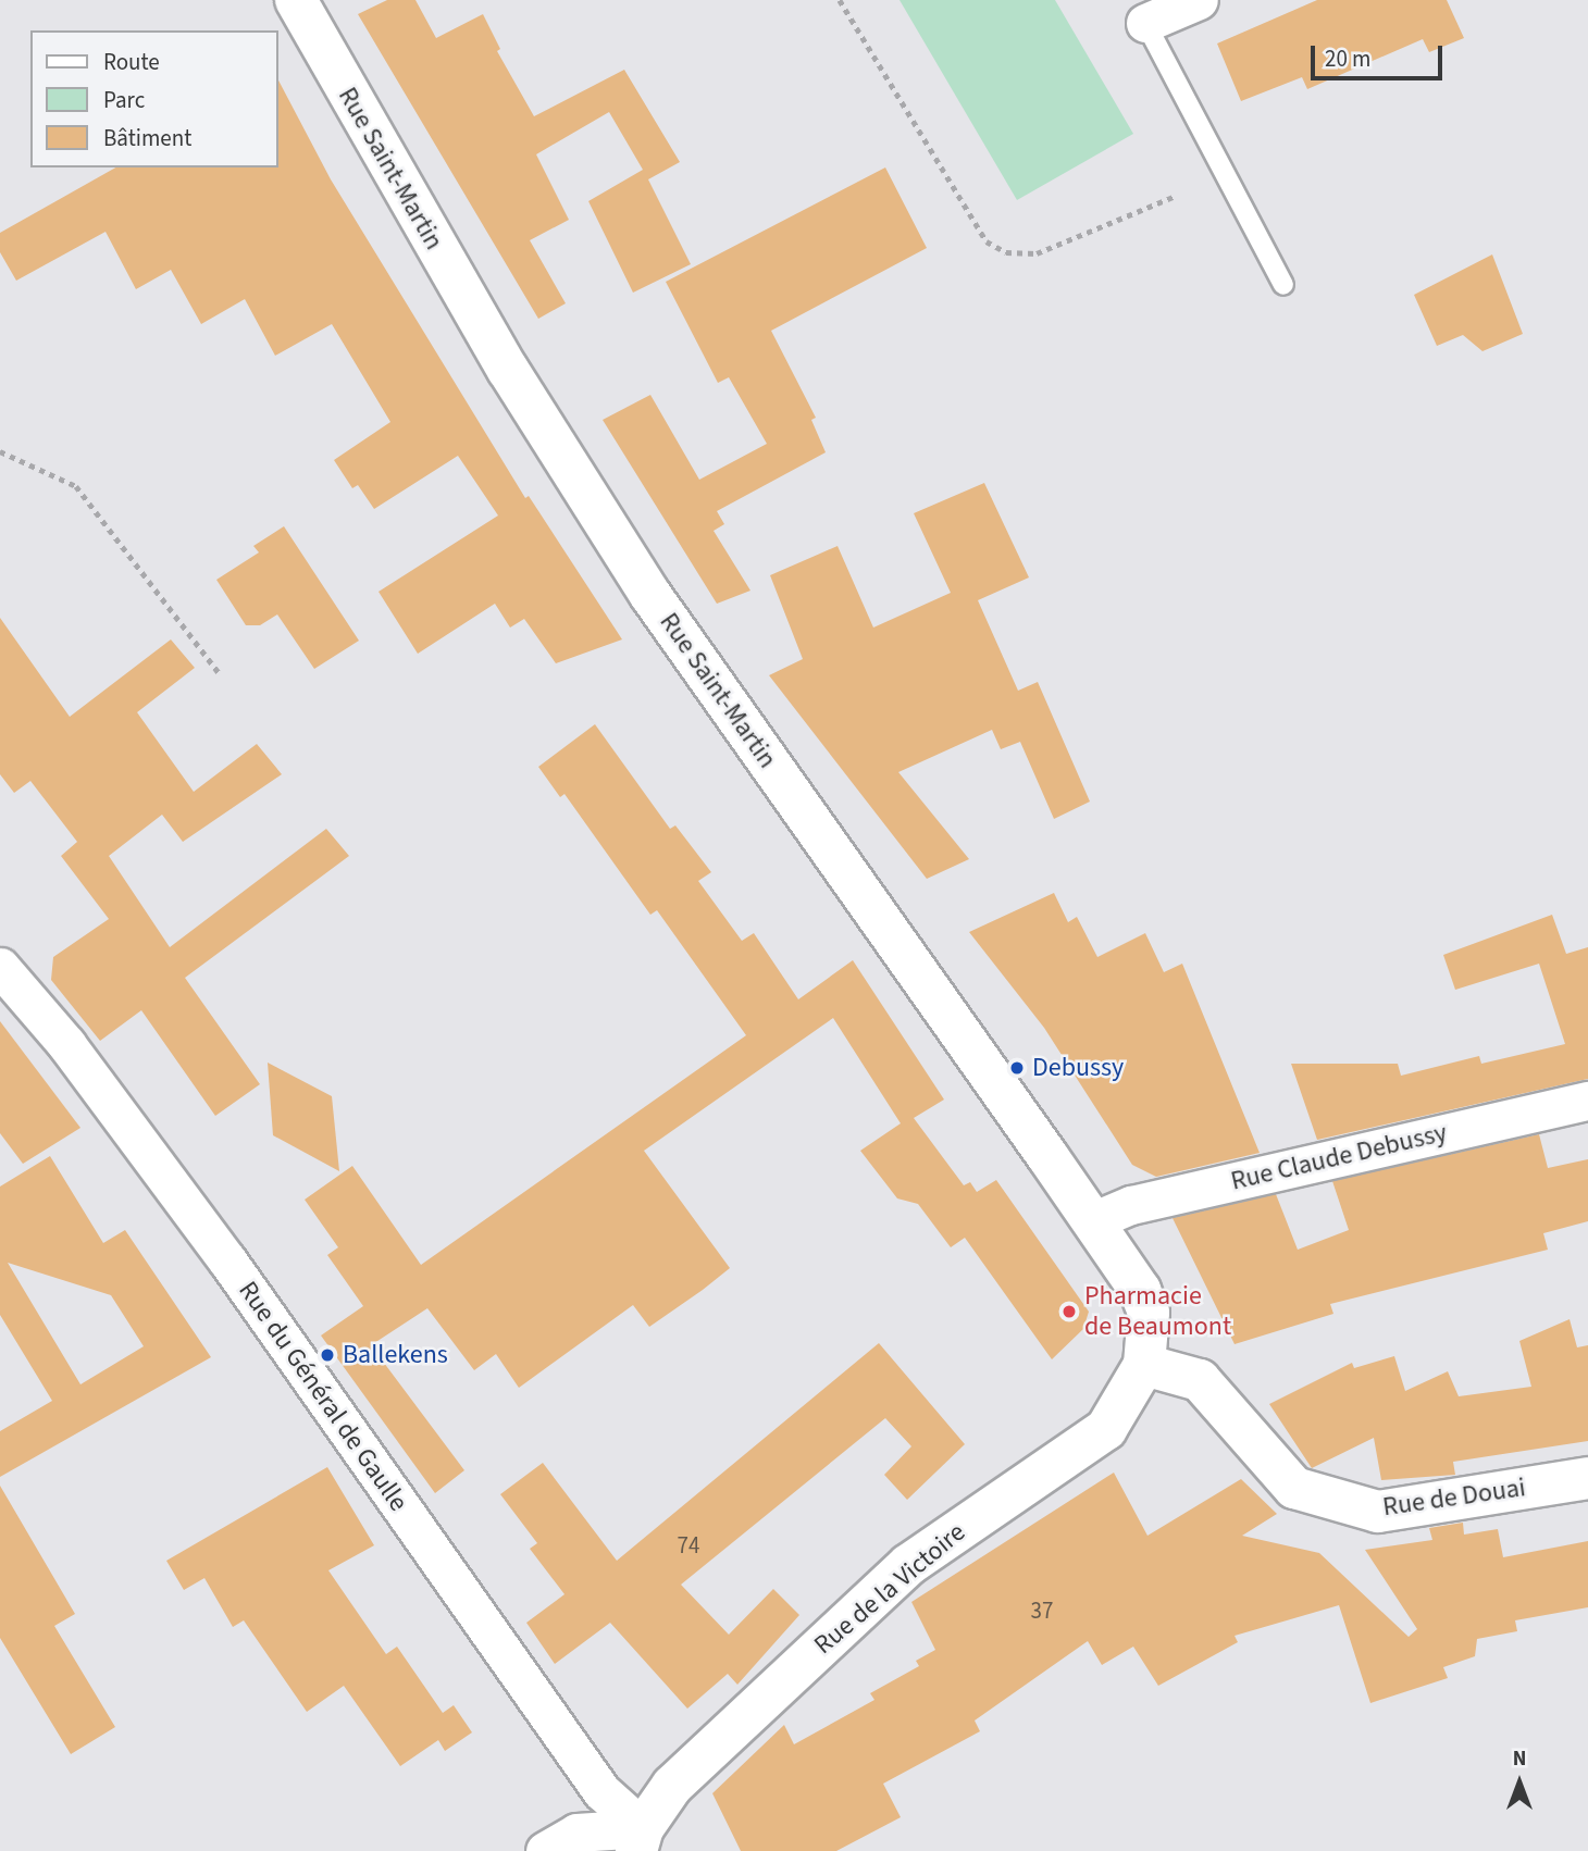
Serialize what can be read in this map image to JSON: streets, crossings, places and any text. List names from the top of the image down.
{
  "streets": {
    "main road": ["Rue Saint-Martin", "Rue de Douai", "Rue de la Victoire"],
    "street": ["Rue Claude Debussy", "Rue du Général de Gaulle"]
  },
  "crossings": [
    ["Rue Saint-Martin", "Rue Claude Debussy"],
    ["Rue Saint-Martin", "Rue de Douai"],
    ["Rue Saint-Martin", "Rue de la Victoire"],
    ["Rue du Général de Gaulle", "Rue de la Victoire"],
    ["Rue de Douai", "Rue de la Victoire"]
  ],
  "places": ["Debussy", "Pharmacie de Beaumont", "Ballekens"],
  "house_numbers": ["74", "37"],
  "legend": ["Route", "Parc", "Bâtiment"],
  "scale_bar": "20 m",
  "north": "top"
}
